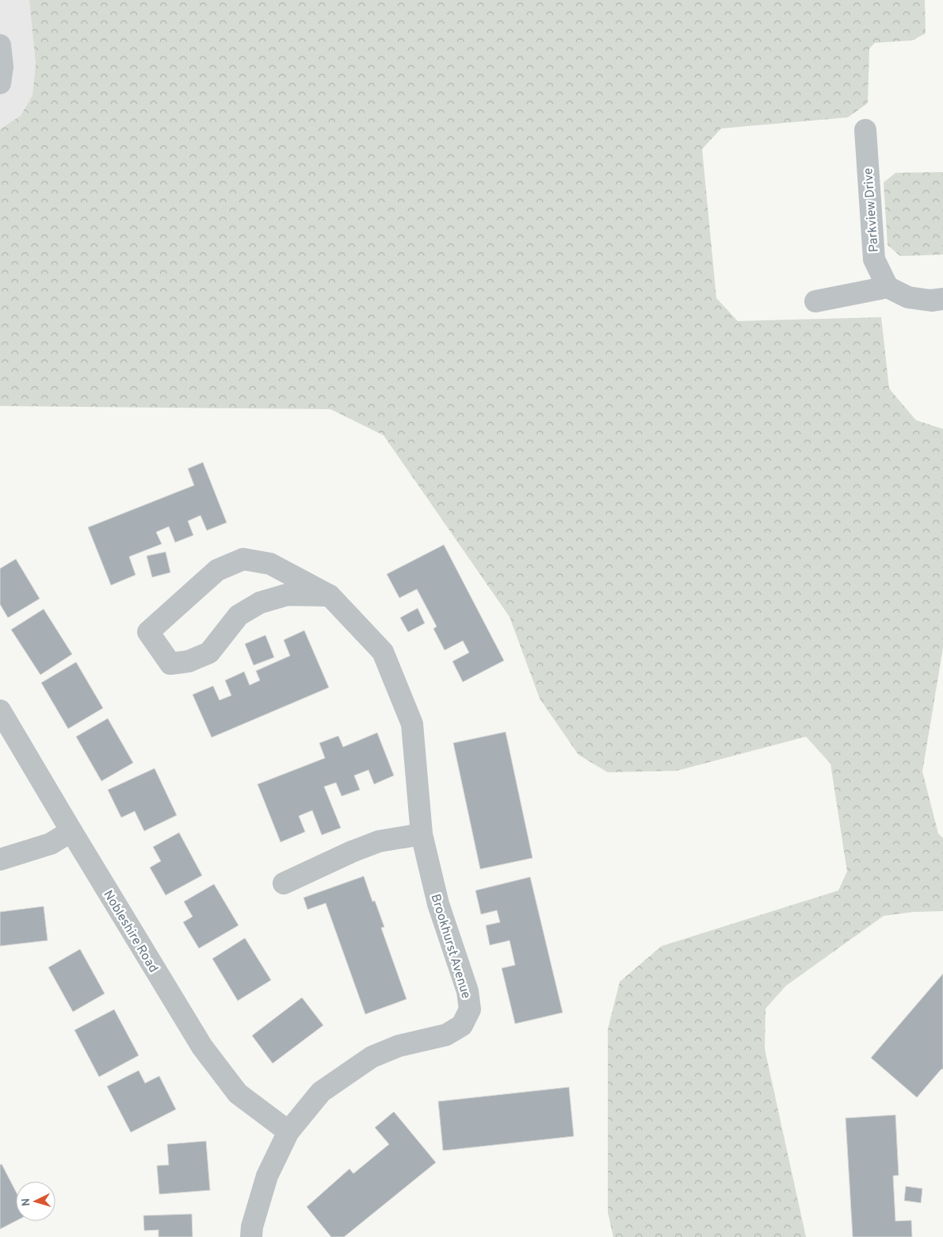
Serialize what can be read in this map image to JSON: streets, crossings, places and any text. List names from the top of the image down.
{
  "streets": {
    "street": ["Parkview Drive", "Nobleshire Road", "Brookhurst Avenue"]
  },
  "crossings": [
    ["Nobleshire Road", "Brookhurst Avenue"]
  ],
  "north": "left"
}
